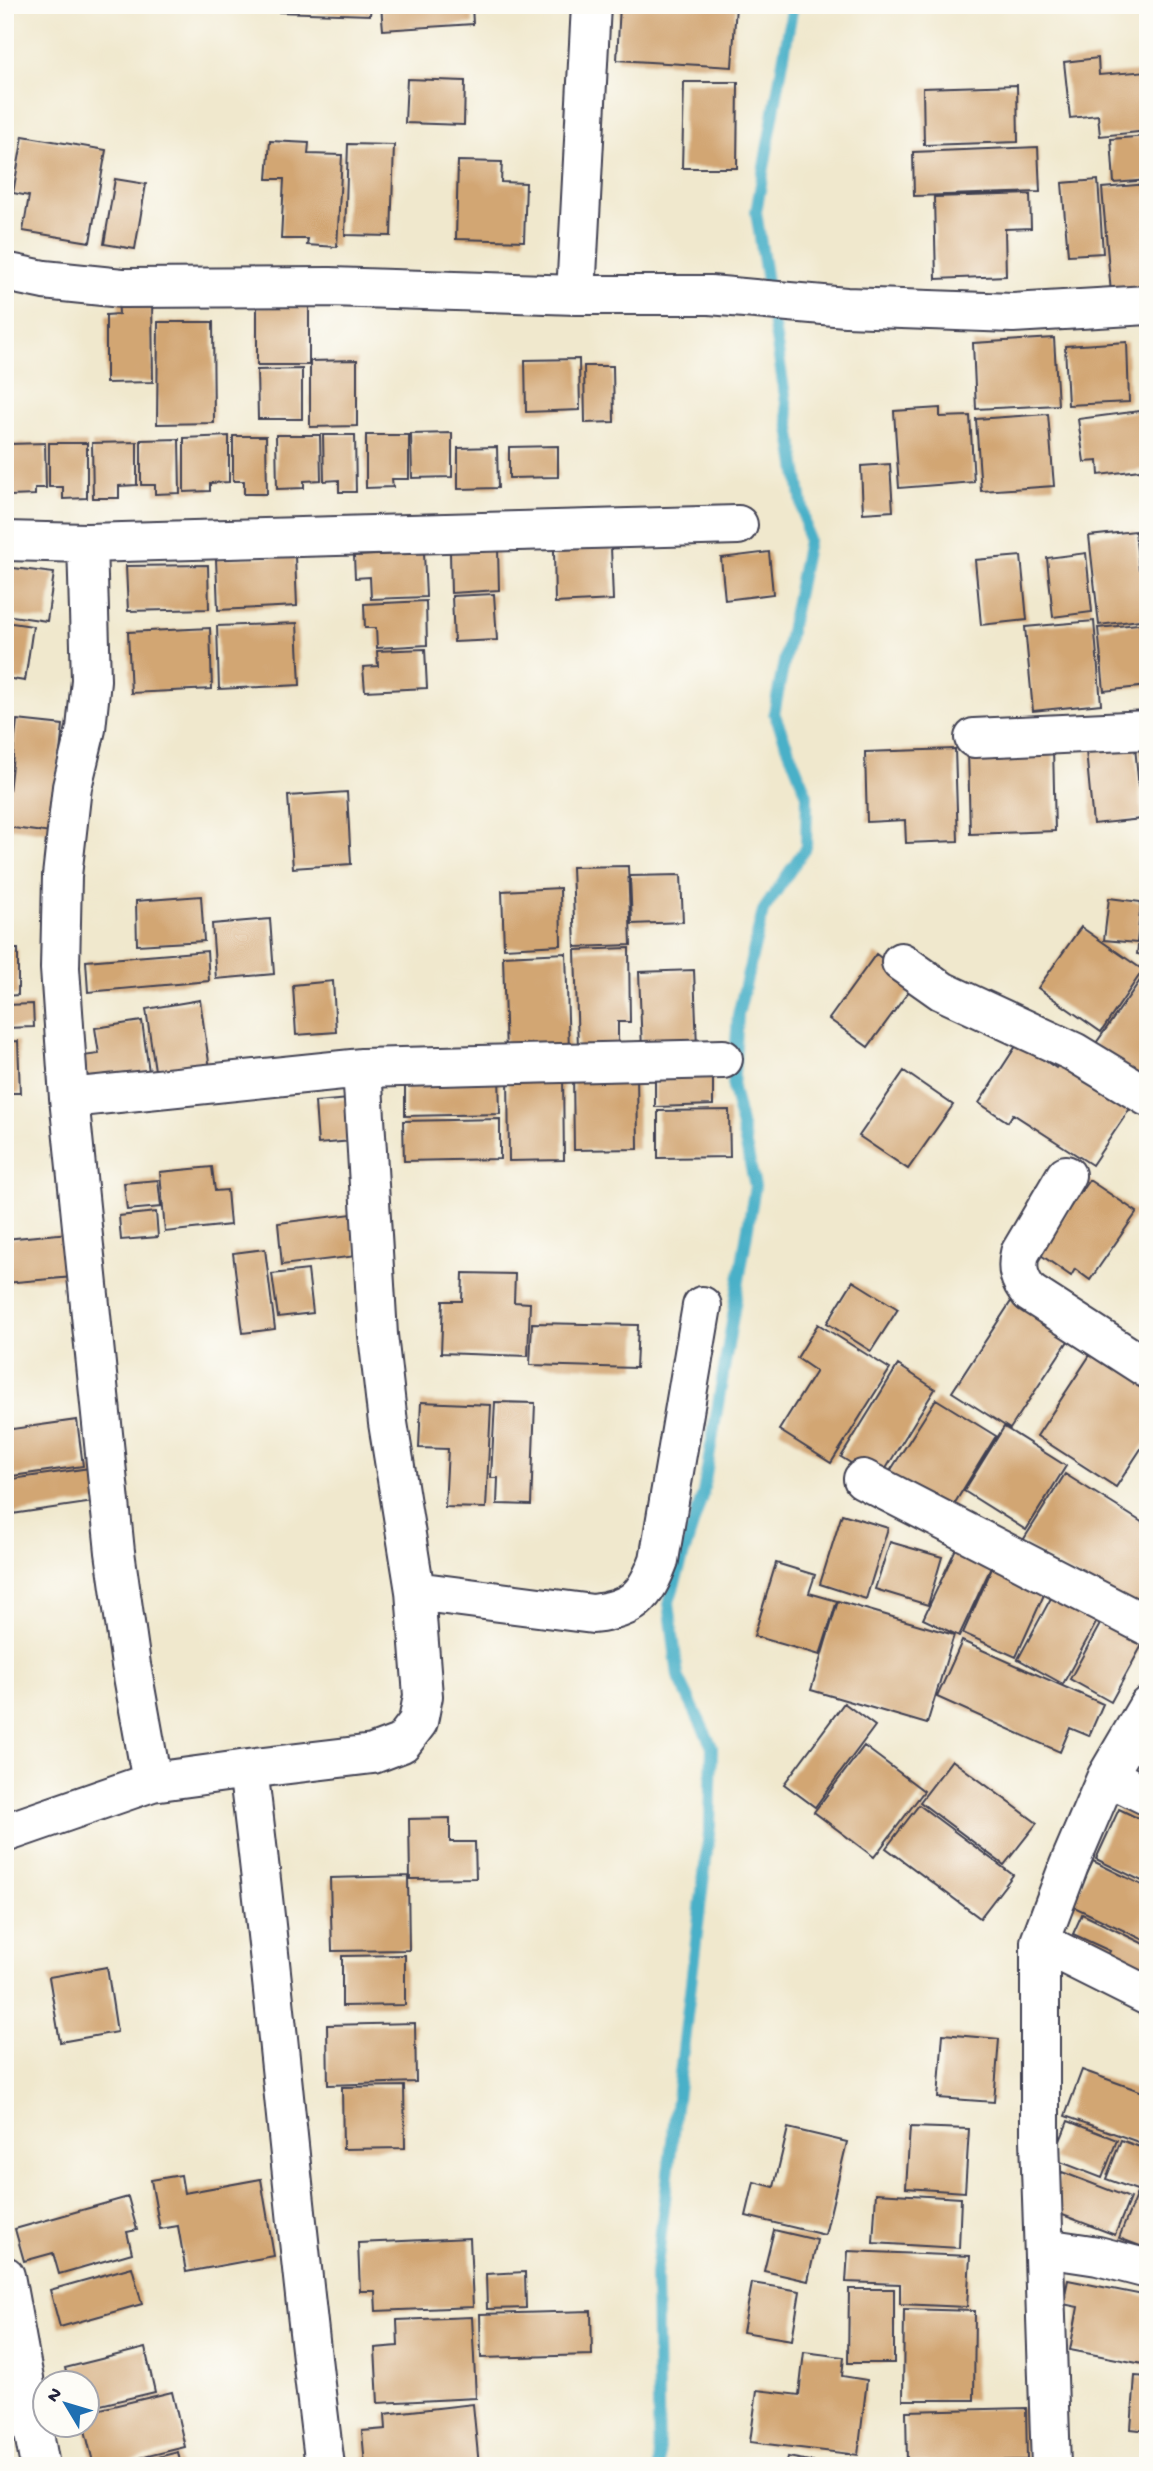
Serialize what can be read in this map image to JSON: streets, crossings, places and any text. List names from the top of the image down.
{
  "north": "top left"
}
